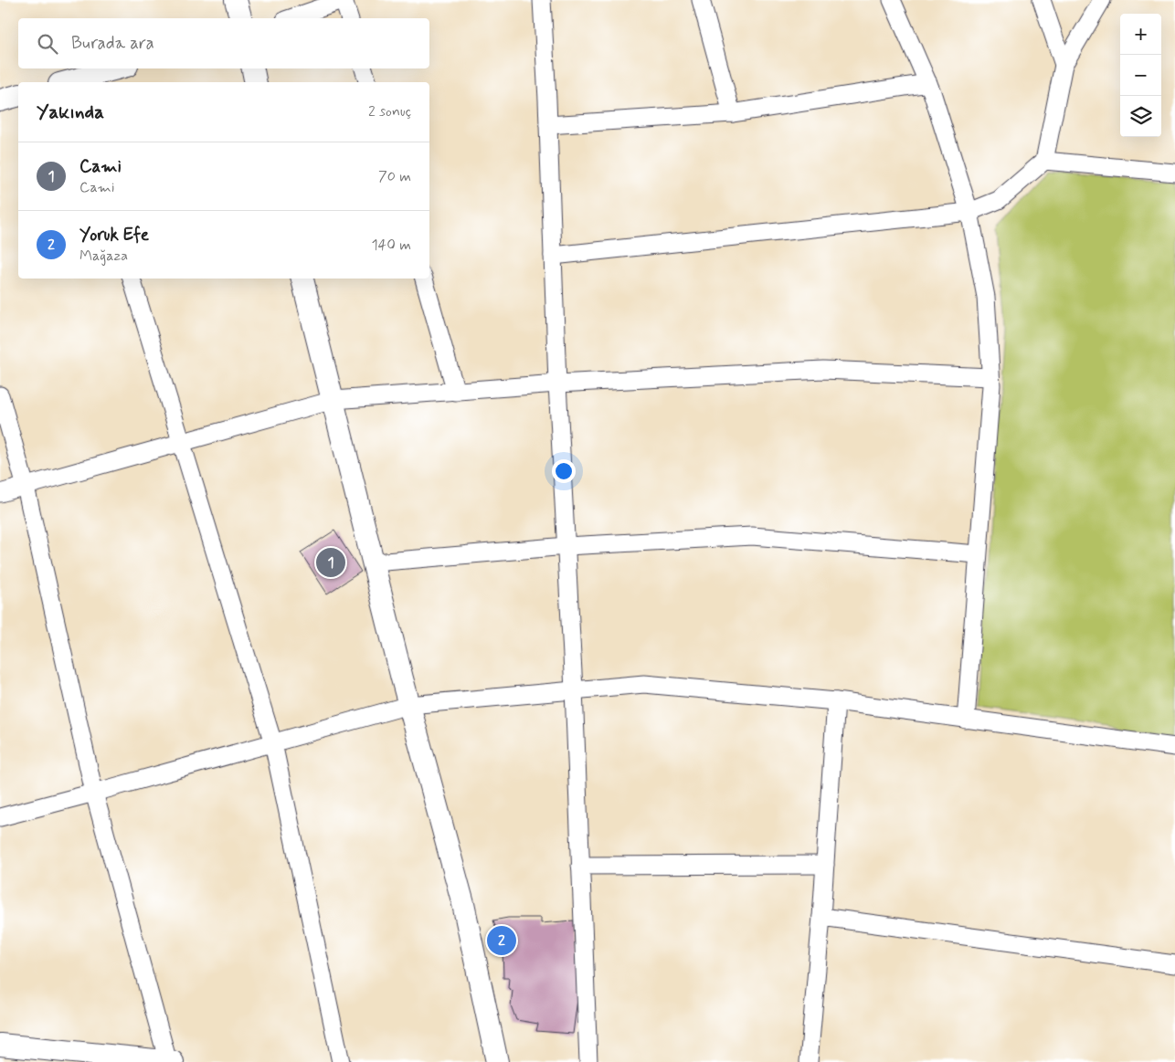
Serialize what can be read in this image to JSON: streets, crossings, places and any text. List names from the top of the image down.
{
  "page": {
    "map_buttons": ["+", "−"],
    "search": "Burada ara",
    "heading": ["Yakında", "2 sonuç"],
    "list": [
      {
        "mark": "1",
        "name": "Cami",
        "note": "Cami",
        "value": "70 m"
      },
      {
        "mark": "2",
        "name": "Yoruk Efe",
        "note": "Mağaza",
        "value": "140 m"
      }
    ],
    "pins": ["1", "2"]
  }
}
